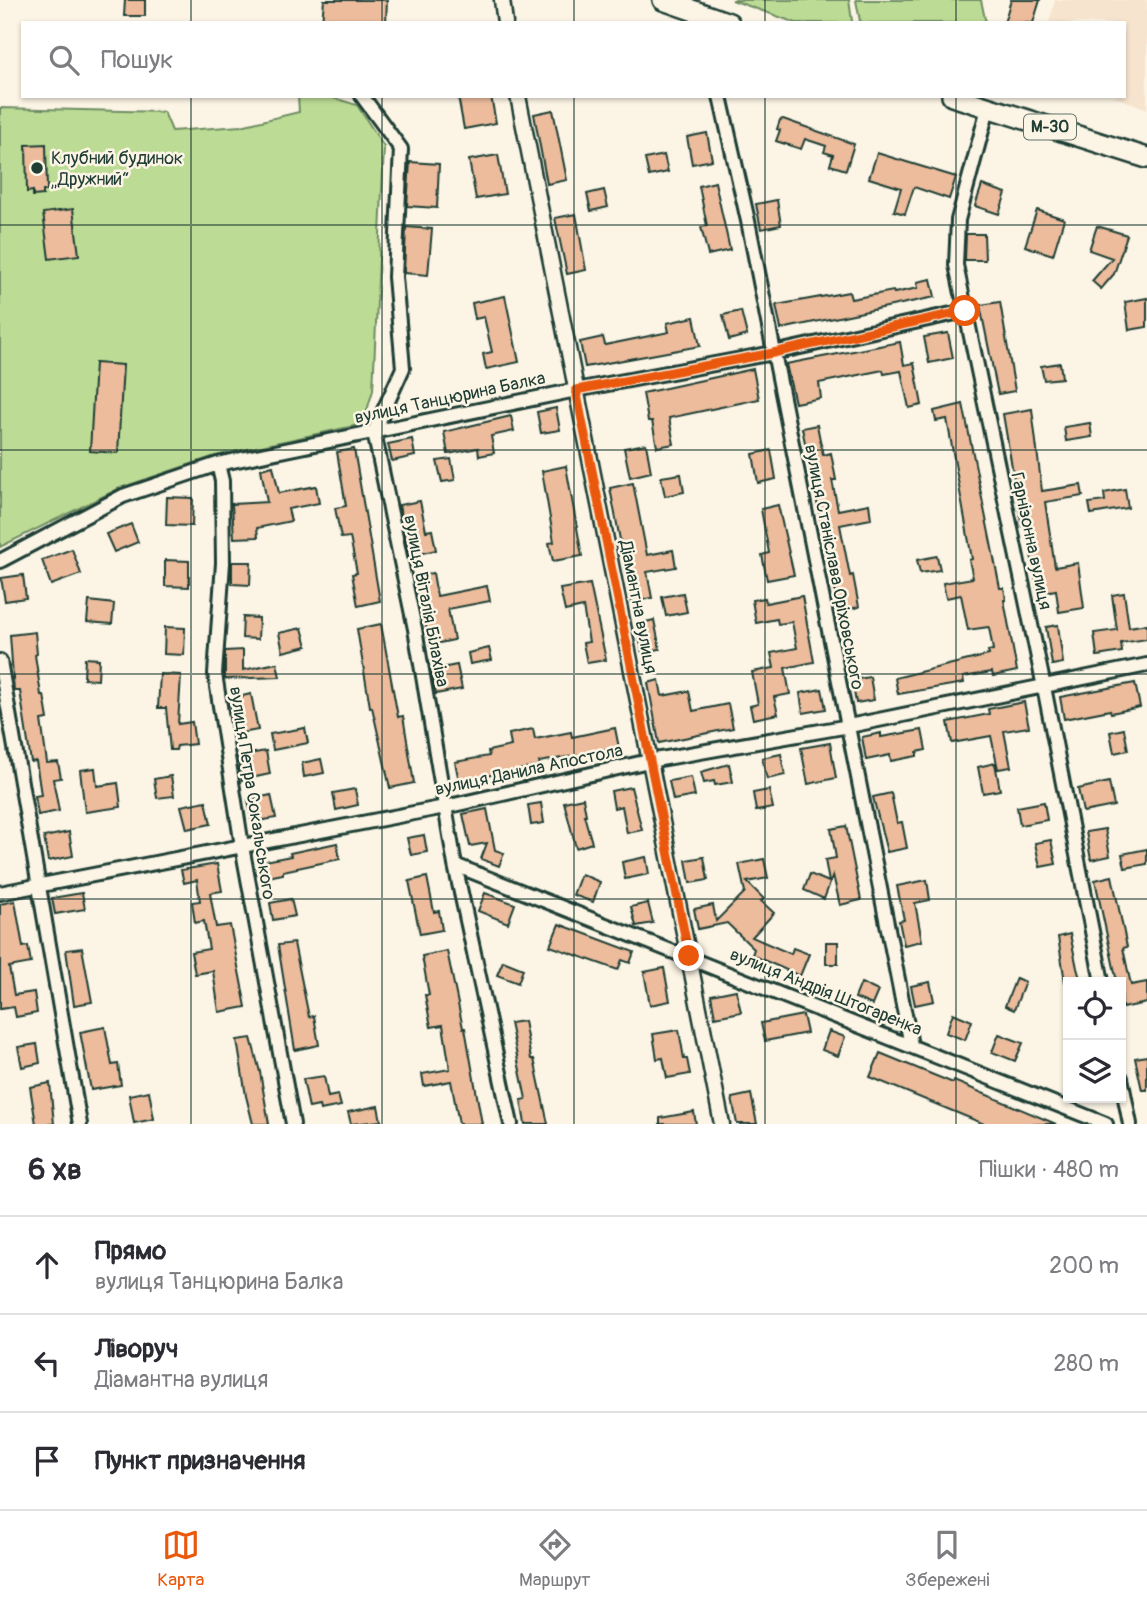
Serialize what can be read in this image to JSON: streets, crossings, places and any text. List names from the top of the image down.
{
  "streets": {
    "highway": ["М-30"],
    "street": [
      "вулиця Танцюрина Балка",
      "Гарнізонна вулиця",
      "вулиця Станіслава Оріховського",
      "вулиця Віталія Білахіва",
      "Діамантна вулиця",
      "вулиця Данила Апостола",
      "вулиця Петра Сокальського",
      "вулиця Андрія Штогаренка"
    ]
  },
  "crossings": [
    ["М-30", "Гарнізонна вулиця"],
    ["вулиця Танцюрина Балка", "Гарнізонна вулиця"],
    ["вулиця Танцюрина Балка", "вулиця Станіслава Оріховського"],
    ["вулиця Танцюрина Балка", "вулиця Віталія Білахіва"],
    ["вулиця Танцюрина Балка", "Діамантна вулиця"],
    ["вулиця Танцюрина Балка", "вулиця Петра Сокальського"],
    ["Гарнізонна вулиця", "вулиця Данила Апостола"],
    ["вулиця Станіслава Оріховського", "вулиця Данила Апостола"],
    ["вулиця Станіслава Оріховського", "вулиця Андрія Штогаренка"],
    ["вулиця Віталія Білахіва", "вулиця Данила Апостола"],
    ["вулиця Віталія Білахіва", "вулиця Андрія Штогаренка"],
    ["Діамантна вулиця", "вулиця Данила Апостола"],
    ["Діамантна вулиця", "вулиця Андрія Штогаренка"],
    ["вулиця Данила Апостола", "вулиця Петра Сокальського"]
  ],
  "places": ["Клубний будинок „Дружний“"],
  "page": {
    "search": "Пошук",
    "heading": ["6 хв", "Пішки · 480 m"],
    "list": [
      ["Прямо", "вулиця Танцюрина Балка", "200 m"],
      ["Ліворуч", "Діамантна вулиця", "280 m"],
      "Пункт призначення"
    ],
    "nav": ["Карта", "Маршрут", "Збережені"]
  }
}
